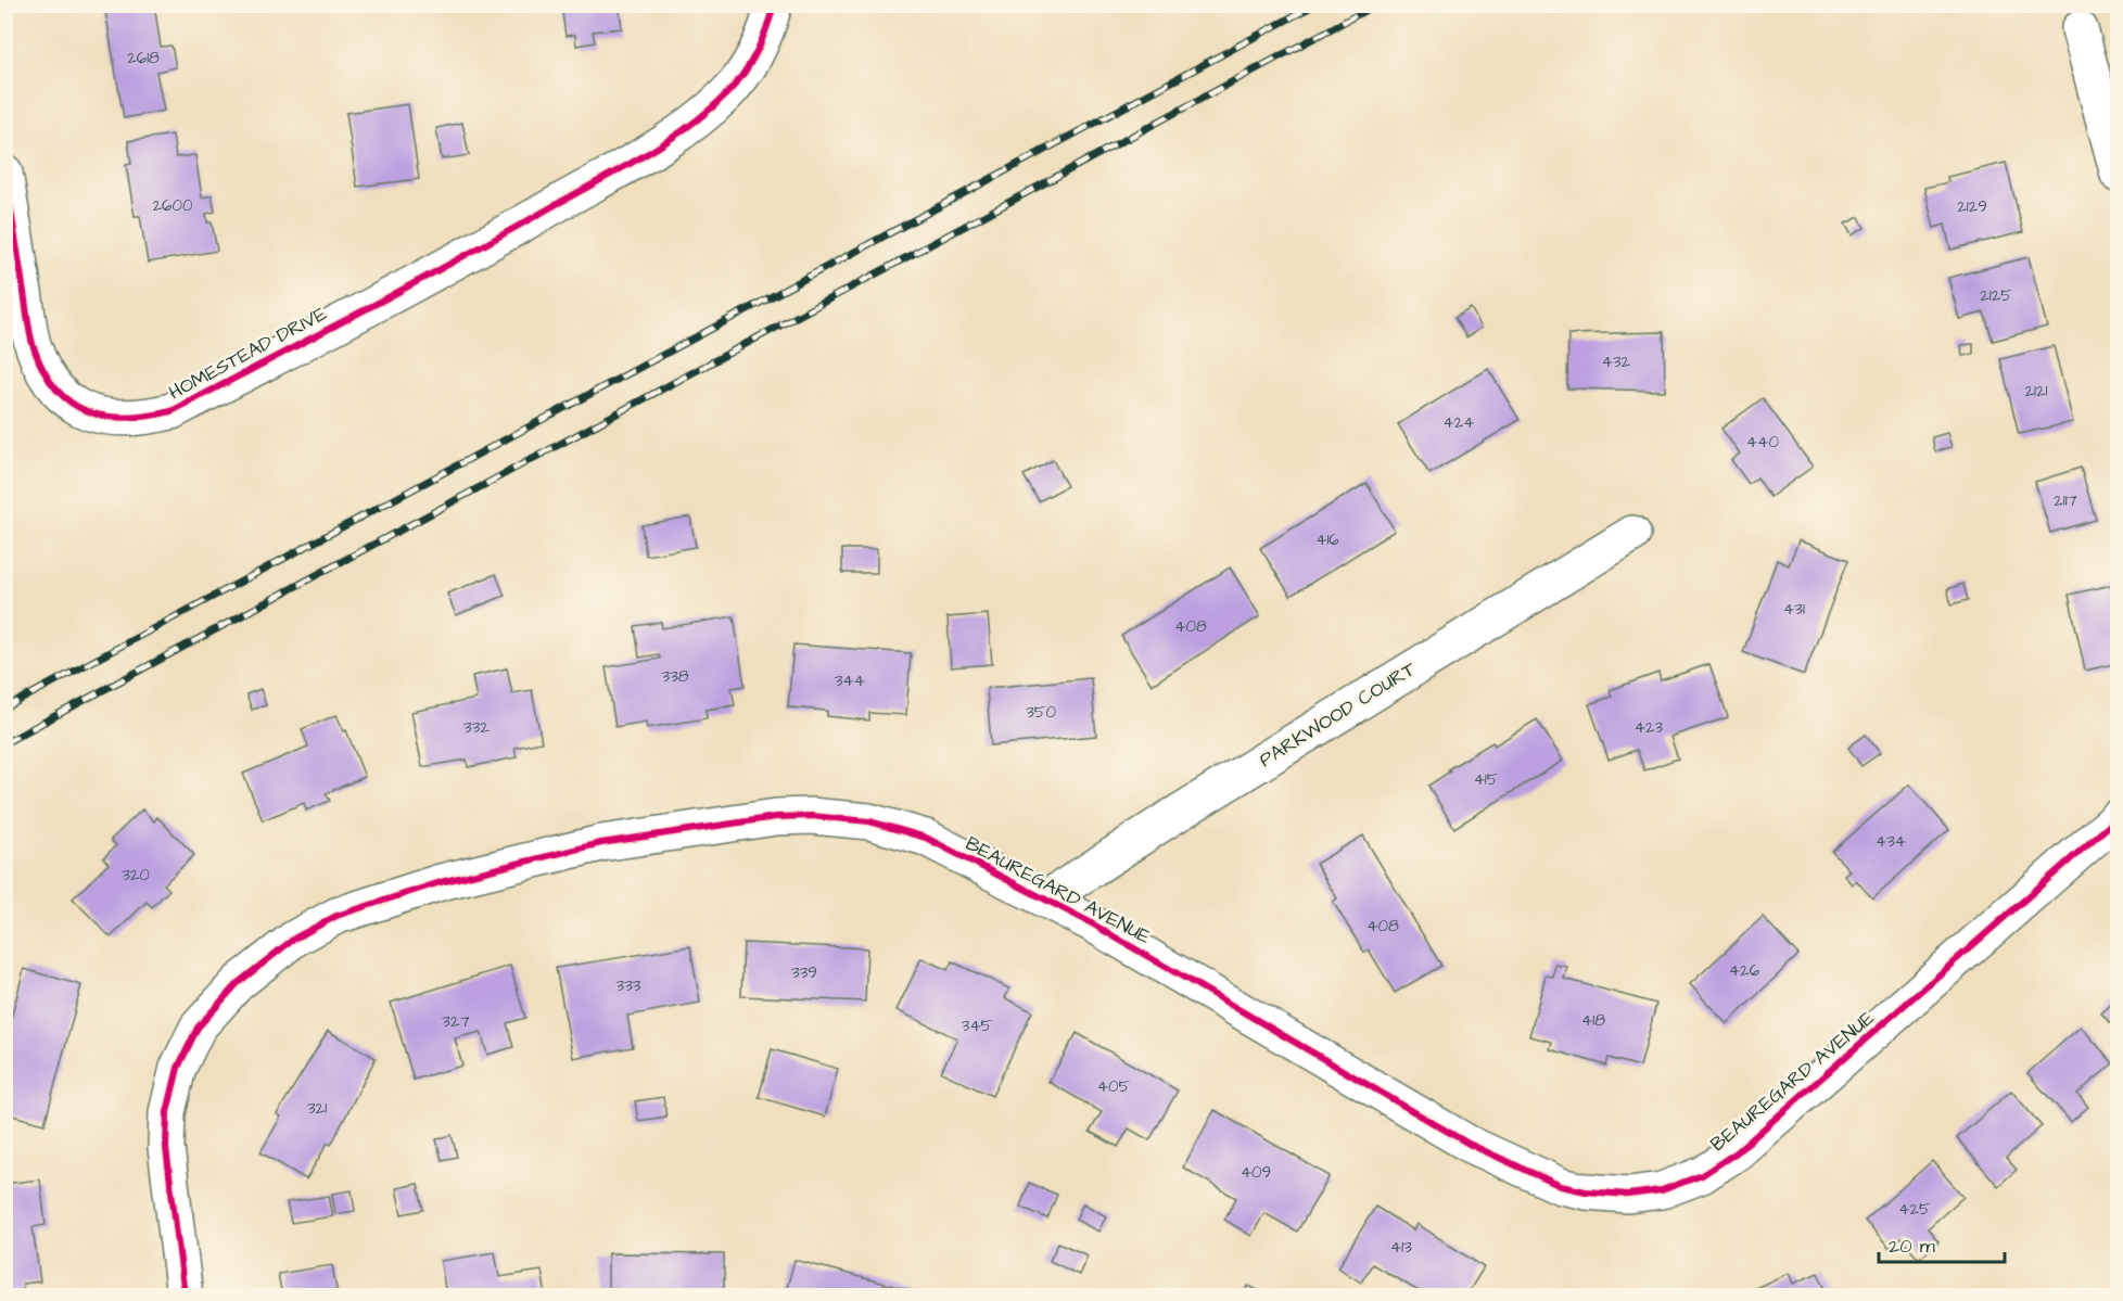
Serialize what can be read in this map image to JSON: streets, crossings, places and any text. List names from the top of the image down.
{
  "streets": {
    "street": ["HOMESTEAD DRIVE", "PARKWOOD COURT", "BEAUREGARD AVENUE"]
  },
  "crossings": [
    ["PARKWOOD COURT", "BEAUREGARD AVENUE"]
  ],
  "house_numbers": [
    "2618",
    "2600",
    "2129",
    "2125",
    "432",
    "2121",
    "424",
    "440",
    "2117",
    "416",
    "431",
    "408",
    "338",
    "344",
    "350",
    "332",
    "423",
    "415",
    "434",
    "320",
    "408",
    "426",
    "339",
    "333",
    "418",
    "327",
    "345",
    "405",
    "321",
    "409",
    "425",
    "413"
  ],
  "scale_bar": "20 m"
}
